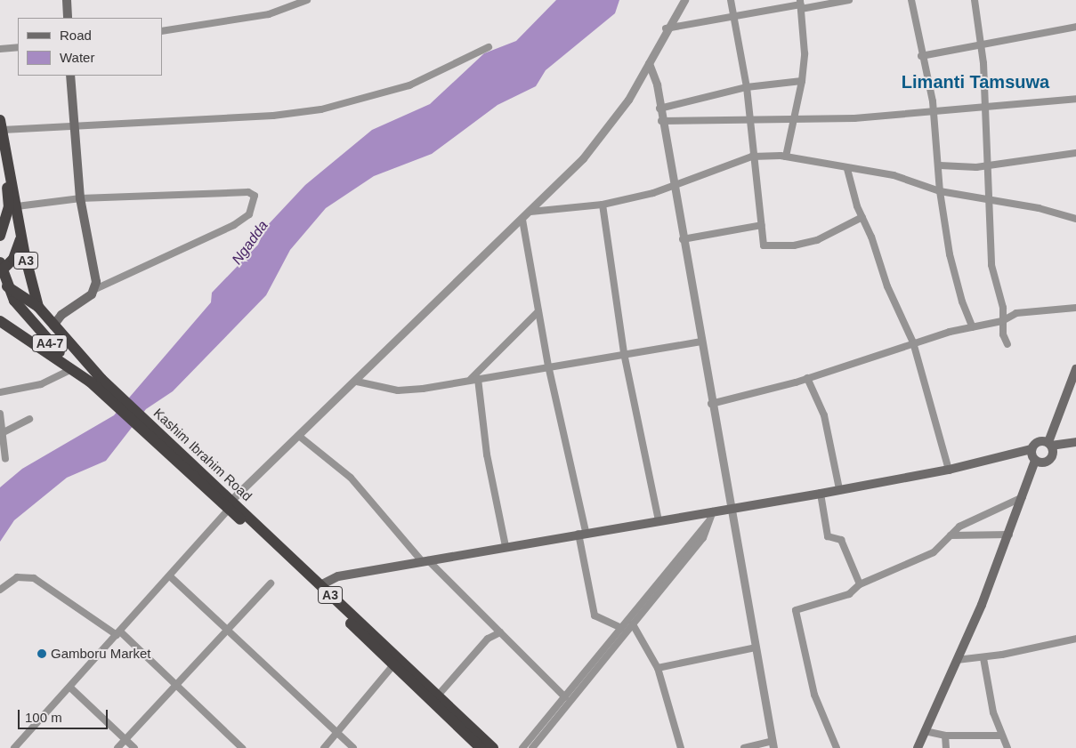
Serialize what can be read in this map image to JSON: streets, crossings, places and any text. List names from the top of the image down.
{
  "streets": {
    "highway": ["A3", "A4-7", "Kashim Ibrahim Road"]
  },
  "crossings": [
    ["A3", "Kashim Ibrahim Road"],
    ["A4-7", "Kashim Ibrahim Road"]
  ],
  "districts": ["Limanti Tamsuwa"],
  "water": ["Ngadda"],
  "places": ["Gamboru Market"],
  "legend": ["Road", "Water"],
  "scale_bar": "100 m"
}
